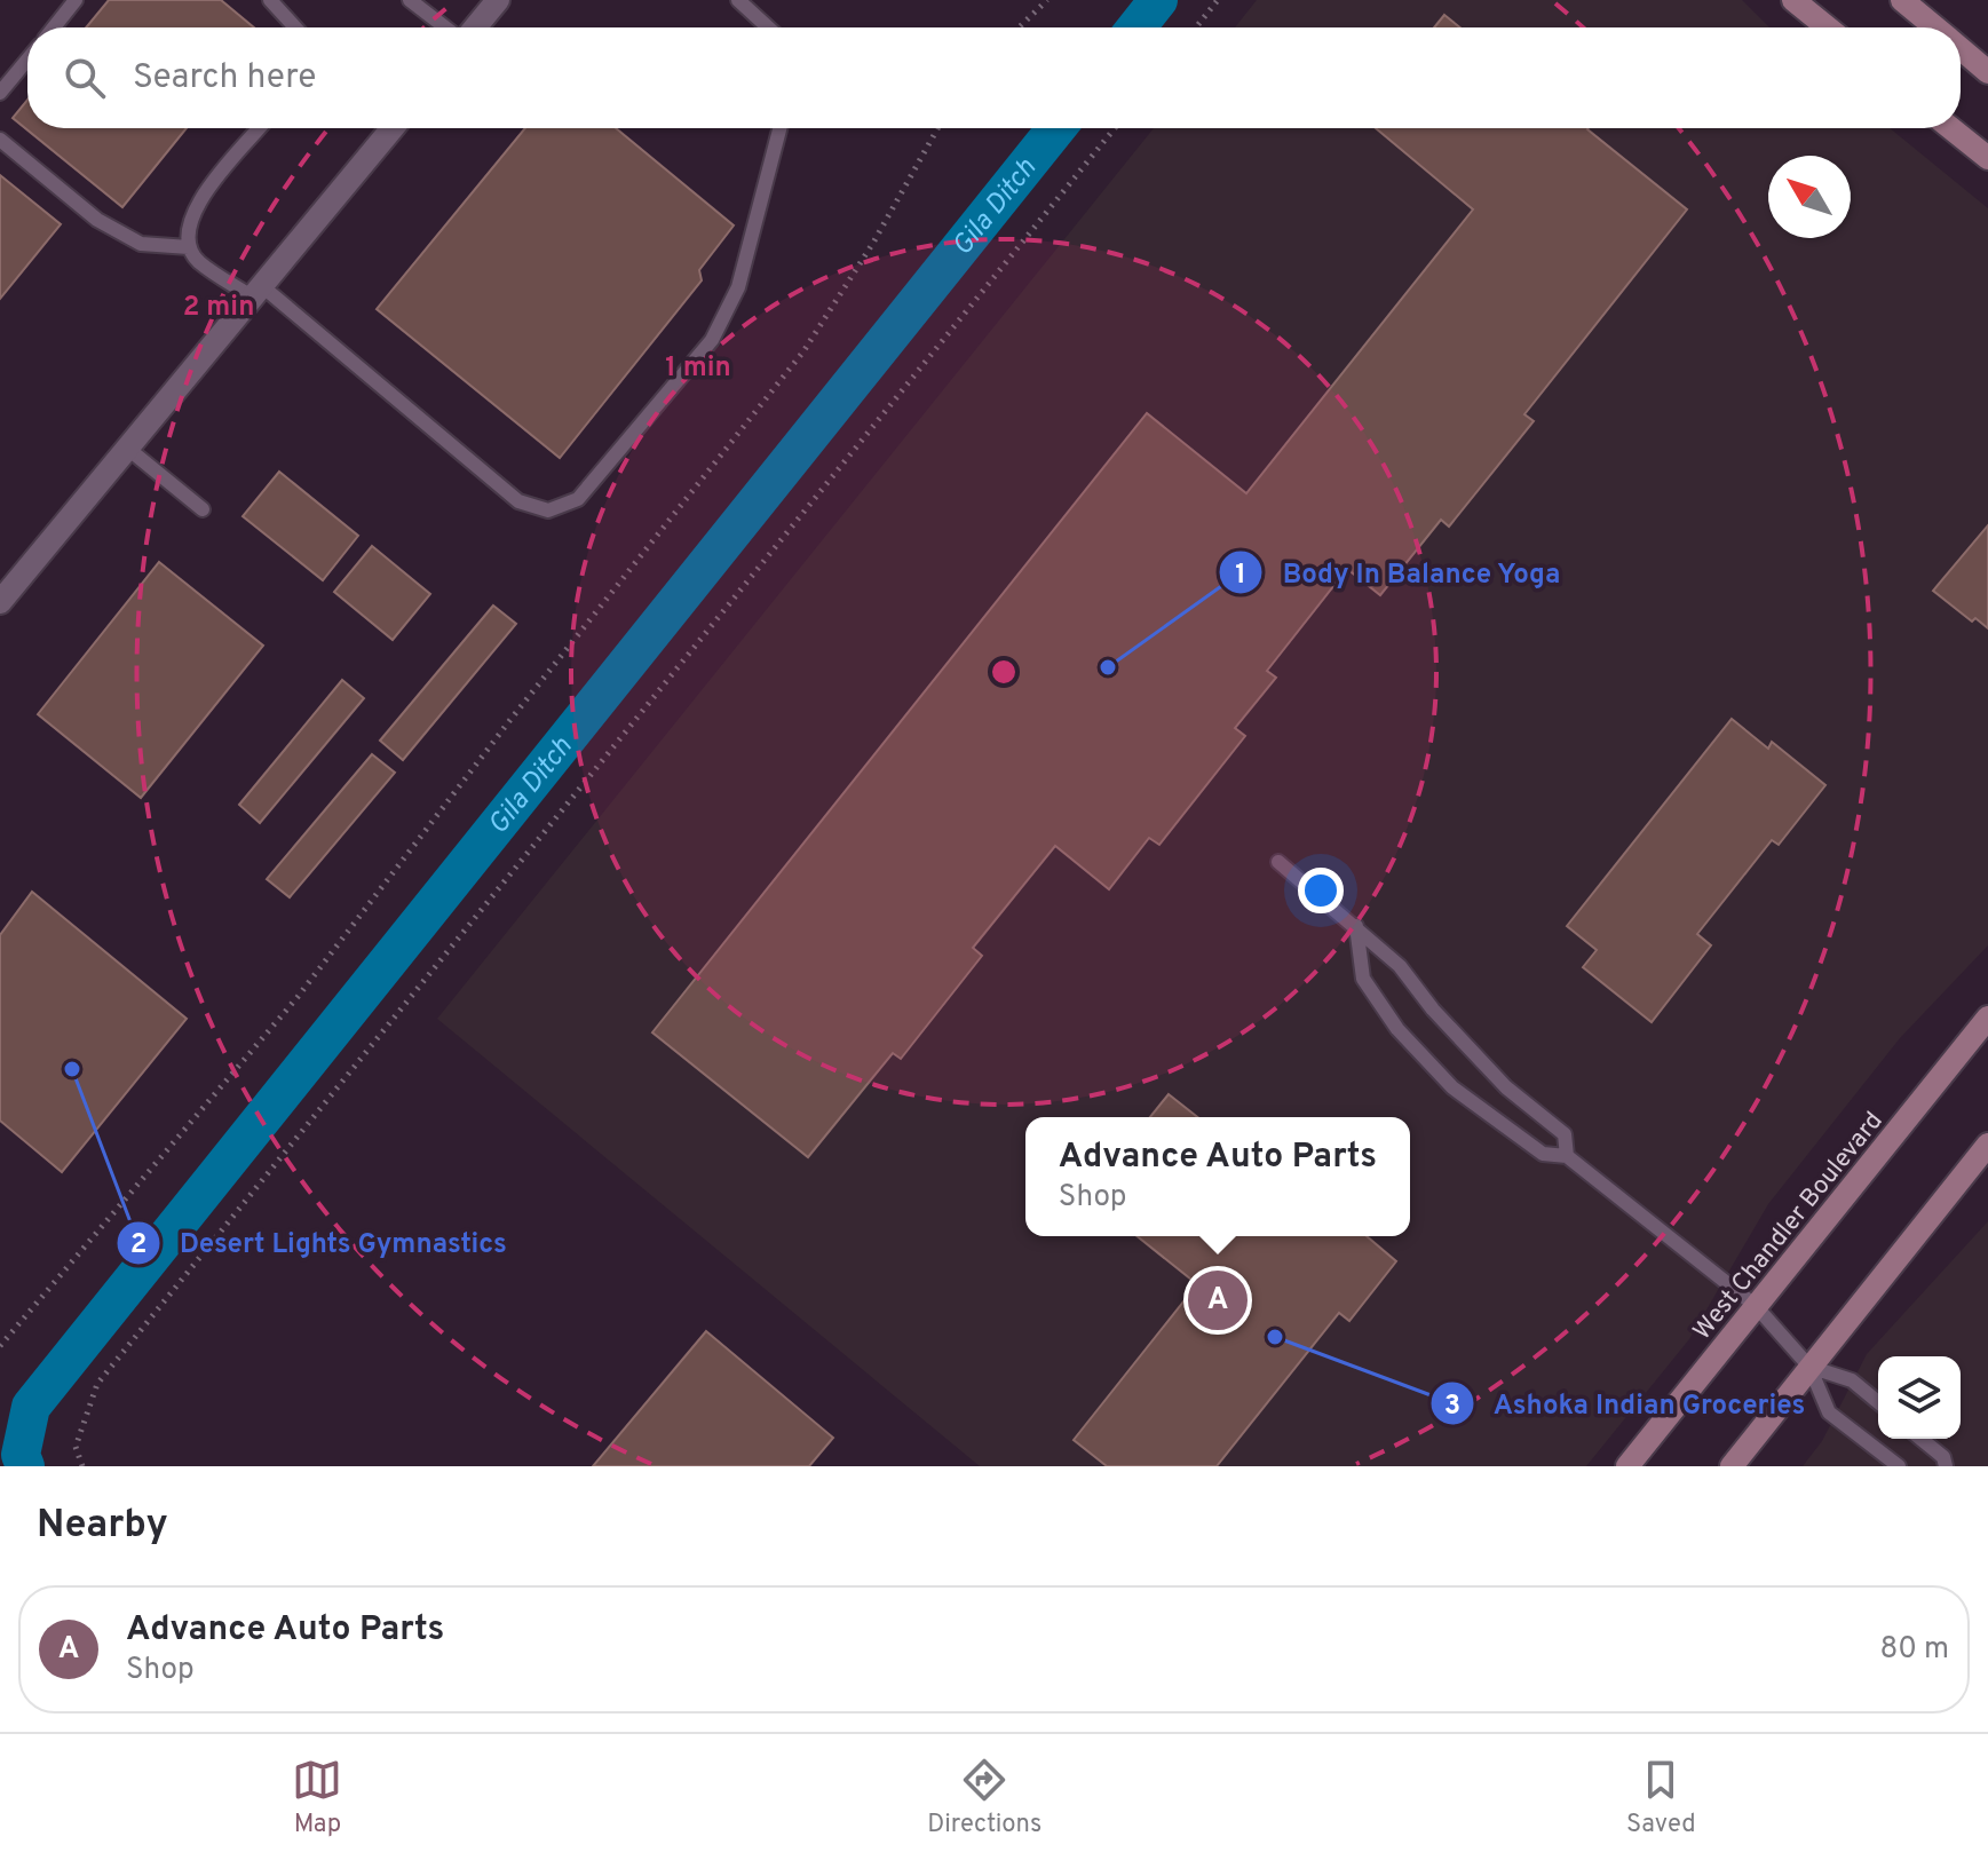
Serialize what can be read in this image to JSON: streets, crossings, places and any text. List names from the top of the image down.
{
  "streets": {
    "main road": ["West Chandler Boulevard"]
  },
  "water": ["Gila Ditch"],
  "places": ["Body In Balance Yoga", "Desert Lights Gymnastics", "Ashoka Indian Groceries"],
  "north": "top left",
  "page": {
    "search": "Search here",
    "popup": ["Advance Auto Parts", "Shop"],
    "pins": "A",
    "heading": "Nearby",
    "list": [
      {
        "mark": "A",
        "name": "Advance Auto Parts",
        "note": "Shop",
        "value": "80 m"
      }
    ],
    "nav": ["Map", "Directions", "Saved"]
  },
  "rings": ["2 min", "1 min"]
}
